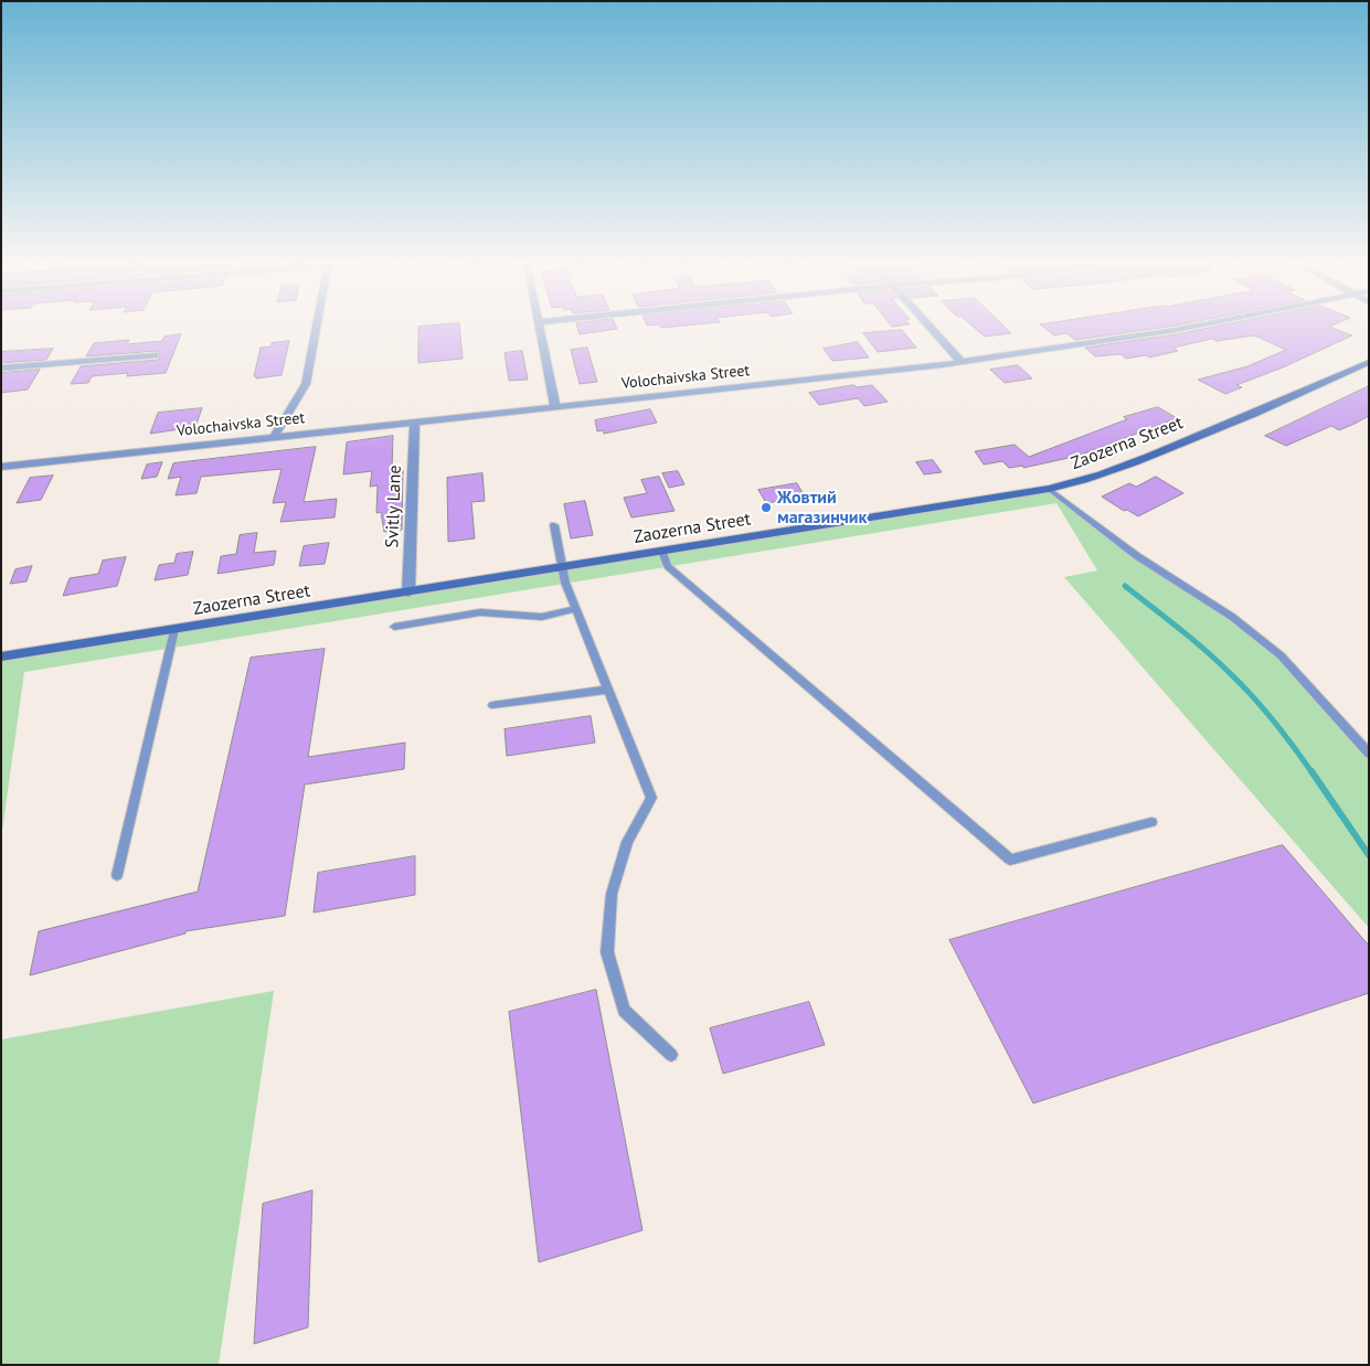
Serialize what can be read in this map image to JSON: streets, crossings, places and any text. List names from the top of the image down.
{
  "streets": {
    "street": ["Volochaivska Street", "Zaozerna Street", "Svitly Lane"]
  },
  "crossings": [
    ["Volochaivska Street", "Svitly Lane"],
    ["Zaozerna Street", "Svitly Lane"]
  ],
  "places": ["Жовтий магазинчик"]
}
